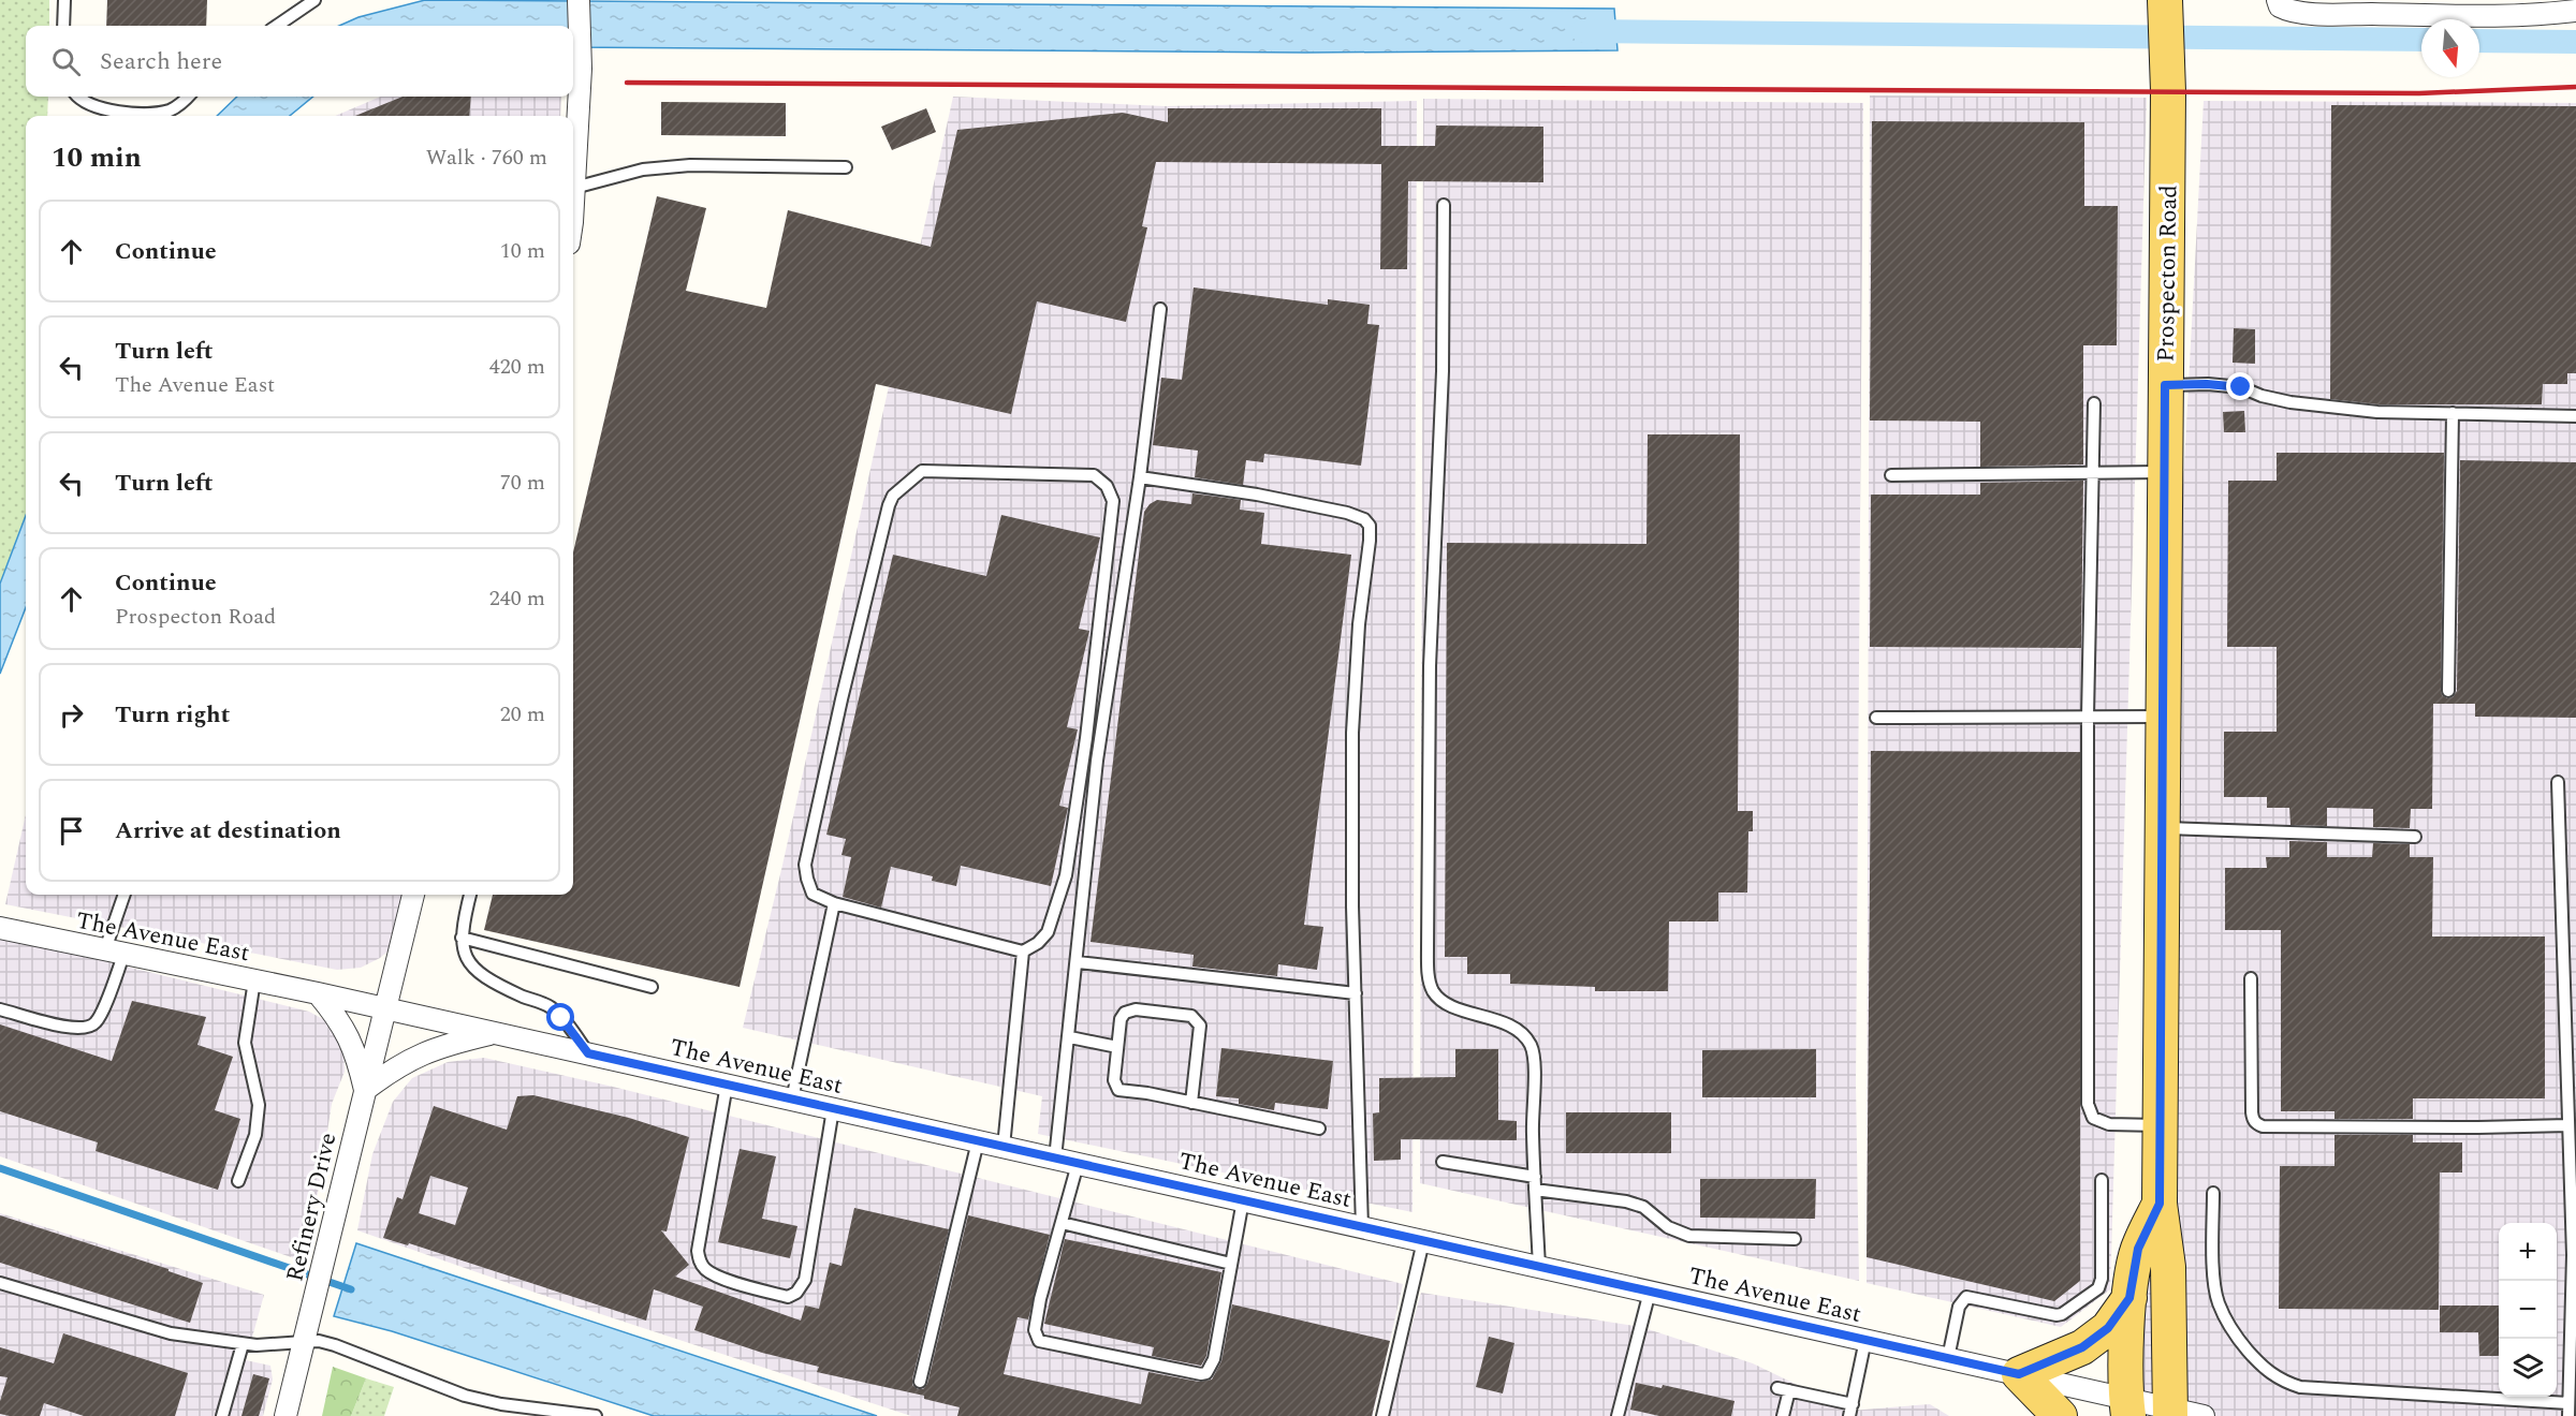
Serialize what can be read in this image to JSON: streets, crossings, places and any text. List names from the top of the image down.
{
  "streets": {
    "main road": ["Prospecton Road"],
    "street": ["The Avenue East", "Refinery Drive"]
  },
  "crossings": [
    ["Prospecton Road", "The Avenue East"],
    ["The Avenue East", "Refinery Drive"]
  ],
  "north": "bottom",
  "page": {
    "search": "Search here",
    "heading": ["10 min", "Walk · 760 m"],
    "list": [
      ["Continue", "10 m"],
      ["Turn left", "The Avenue East", "420 m"],
      ["Turn left", "70 m"],
      ["Continue", "Prospecton Road", "240 m"],
      ["Turn right", "20 m"],
      "Arrive at destination"
    ],
    "map_buttons": ["+", "−"]
  }
}
